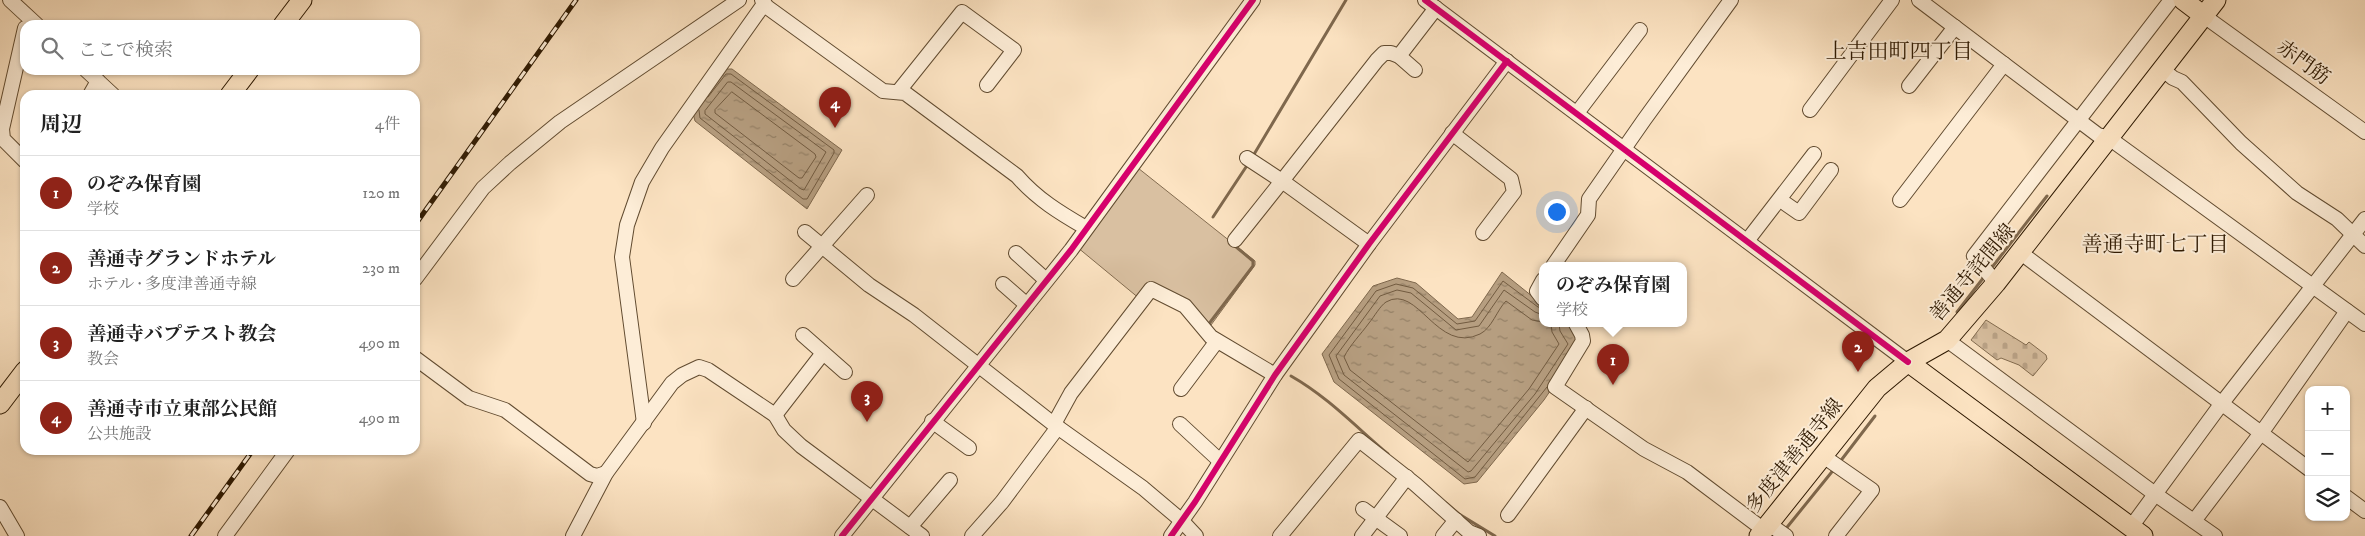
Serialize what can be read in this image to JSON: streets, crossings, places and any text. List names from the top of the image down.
{
  "streets": {
    "main road": ["善通寺詫間線", "多度津善通寺線"],
    "street": ["赤門筋"]
  },
  "crossings": [
    ["赤門筋", "善通寺詫間線"],
    ["善通寺詫間線", "多度津善通寺線"]
  ],
  "districts": ["上吉田町四丁目", "善通寺町七丁目"],
  "page": {
    "search": "ここで検索",
    "pins": [
      "4",
      "2",
      "1",
      "3"
    ],
    "heading": ["周辺", "4件"],
    "list": [
      {
        "mark": "1",
        "name": "のぞみ保育園",
        "note": "学校",
        "value": "120 m"
      },
      {
        "mark": "2",
        "name": "善通寺グランドホテル",
        "note": "ホテル · 多度津善通寺線",
        "value": "230 m"
      },
      {
        "mark": "3",
        "name": "善通寺バプテスト教会",
        "note": "教会",
        "value": "490 m"
      },
      {
        "mark": "4",
        "name": "善通寺市立東部公民館",
        "note": "公共施設",
        "value": "490 m"
      }
    ],
    "popup": ["のぞみ保育園", "学校"],
    "map_buttons": ["+", "−"]
  }
}
